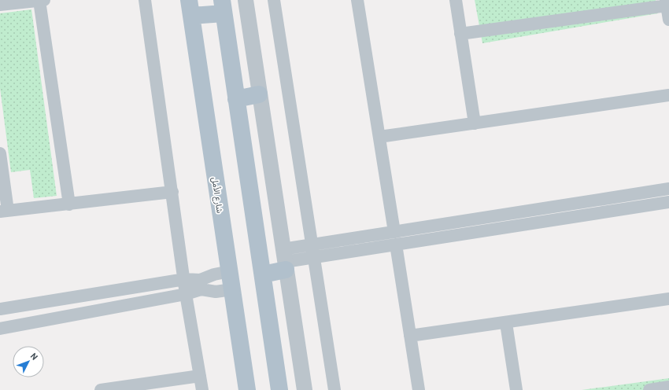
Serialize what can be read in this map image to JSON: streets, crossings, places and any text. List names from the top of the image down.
{
  "streets": {
    "main road": ["شارع الأمل"]
  },
  "north": "top right"
}
